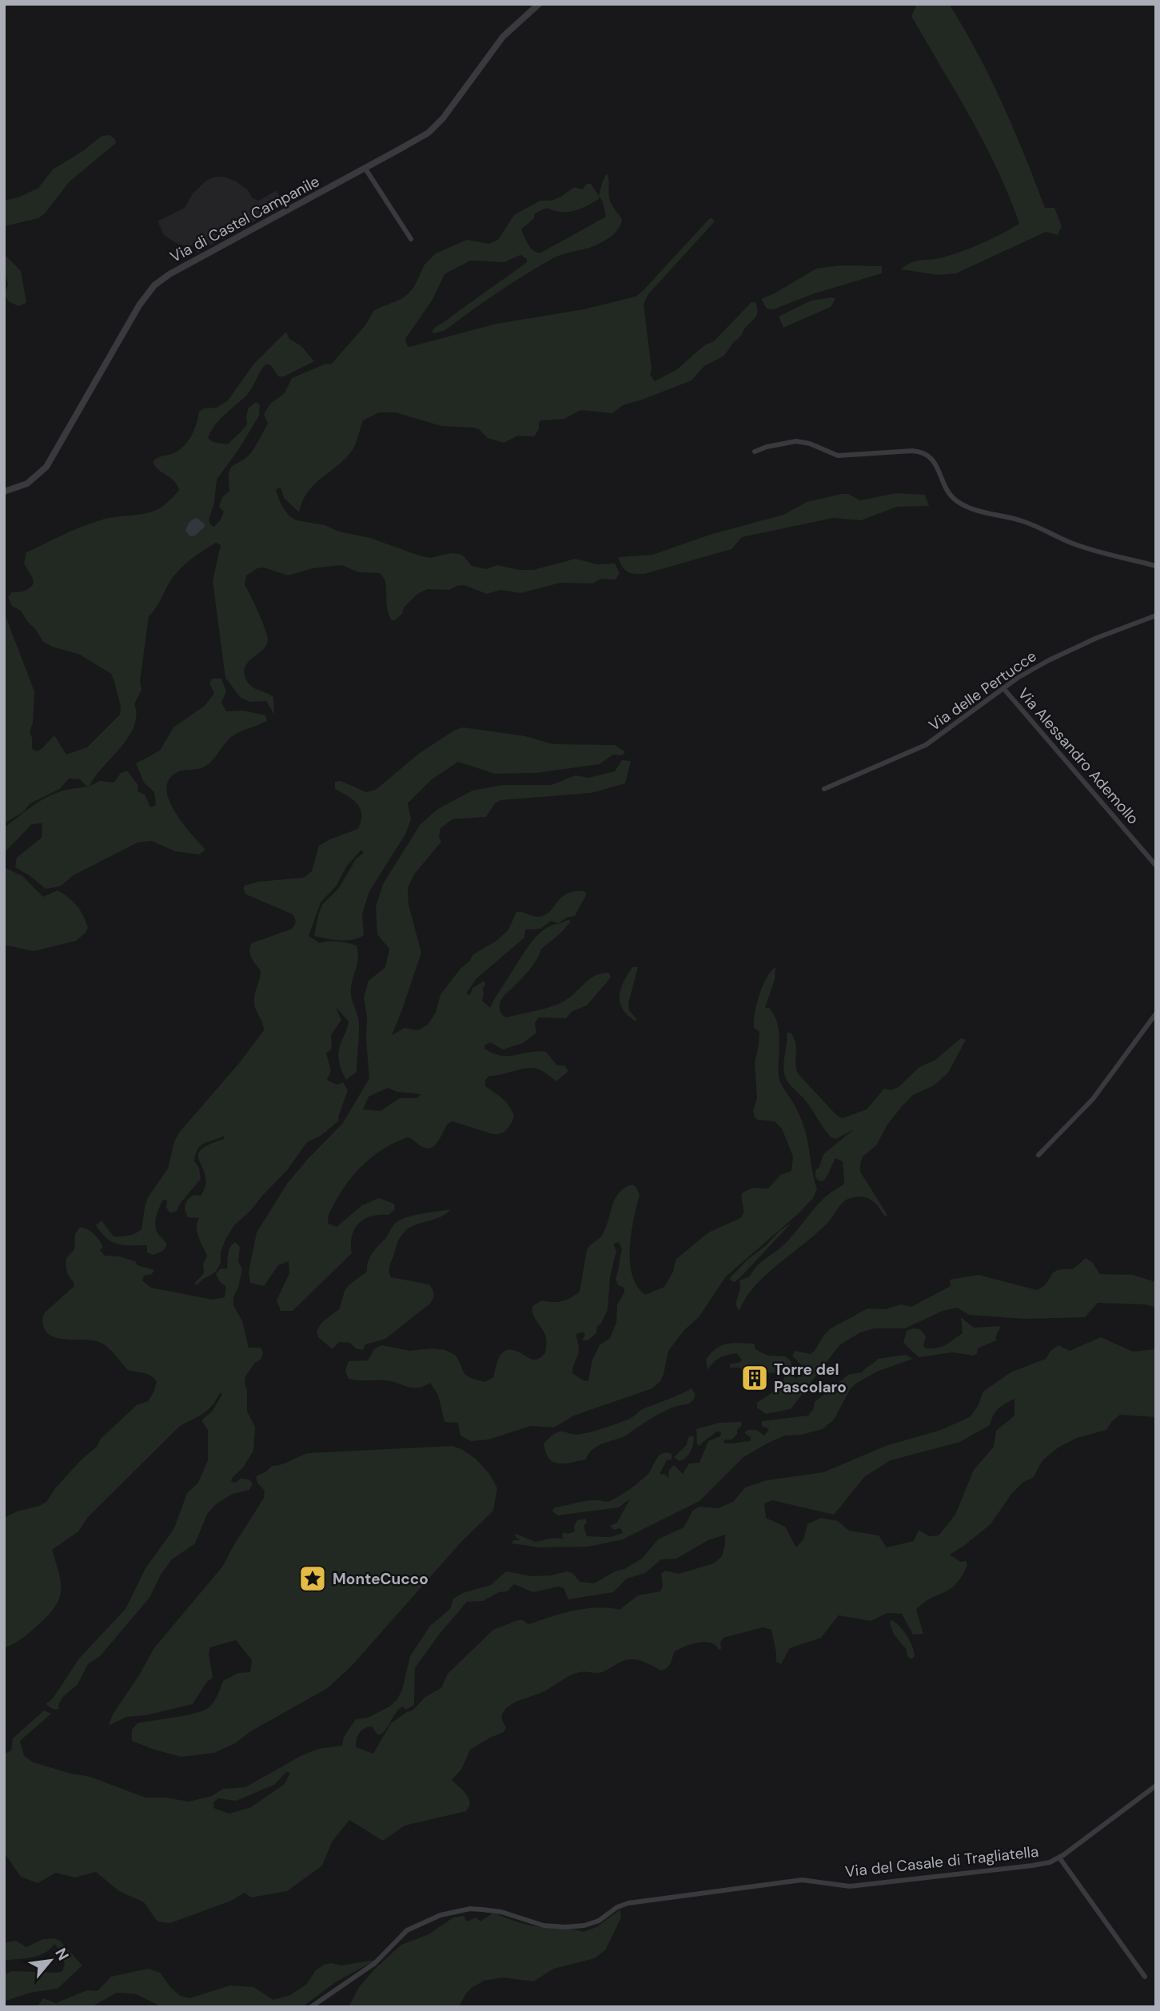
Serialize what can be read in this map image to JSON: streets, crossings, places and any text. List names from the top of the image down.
{
  "streets": {
    "street": [
      "Via di Castel Campanile",
      "Via delle Pertucce",
      "Via Alessandro Ademollo",
      "Via del Casale di Tragliatella"
    ]
  },
  "crossings": [
    ["Via delle Pertucce", "Via Alessandro Ademollo"]
  ],
  "places": {
    "building": ["Torre del Pascolaro"],
    "place": ["MonteCucco"]
  },
  "north": "top right"
}
